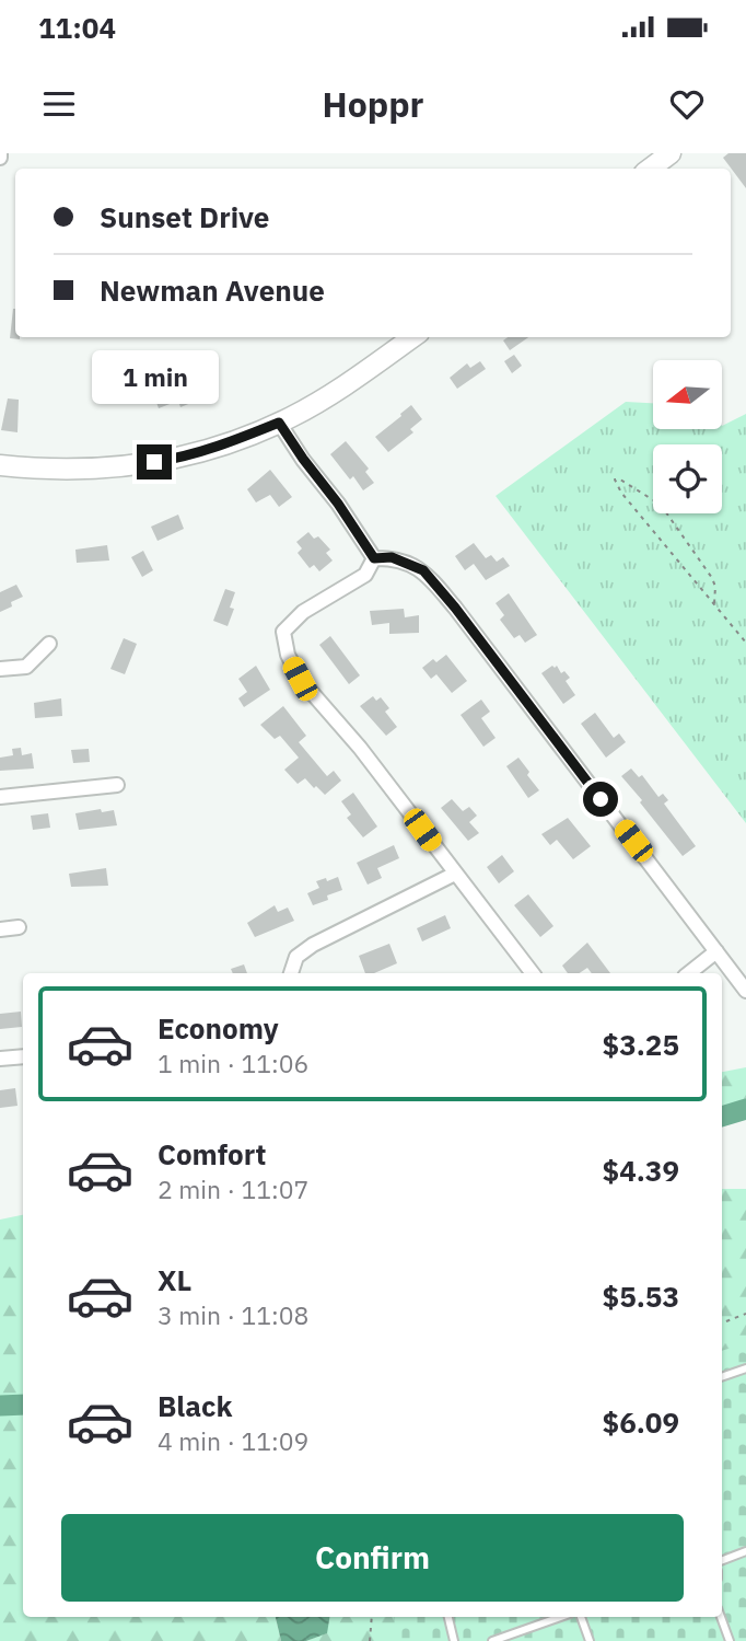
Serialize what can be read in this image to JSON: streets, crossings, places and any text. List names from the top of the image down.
{
  "north": "left",
  "page": {
    "status": "11:04",
    "header": "Hoppr",
    "banner": ["Sunset Drive", "Newman Avenue"],
    "bubble": "1 min",
    "list": [
      {
        "name": "Economy",
        "note": "1 min · 11:06",
        "value": "$3.25"
      },
      {
        "name": "Comfort",
        "note": "2 min · 11:07",
        "value": "$4.39"
      },
      {
        "name": "XL",
        "note": "3 min · 11:08",
        "value": "$5.53"
      },
      {
        "name": "Black",
        "note": "4 min · 11:09",
        "value": "$6.09"
      }
    ],
    "buttons": "Confirm"
  }
}
